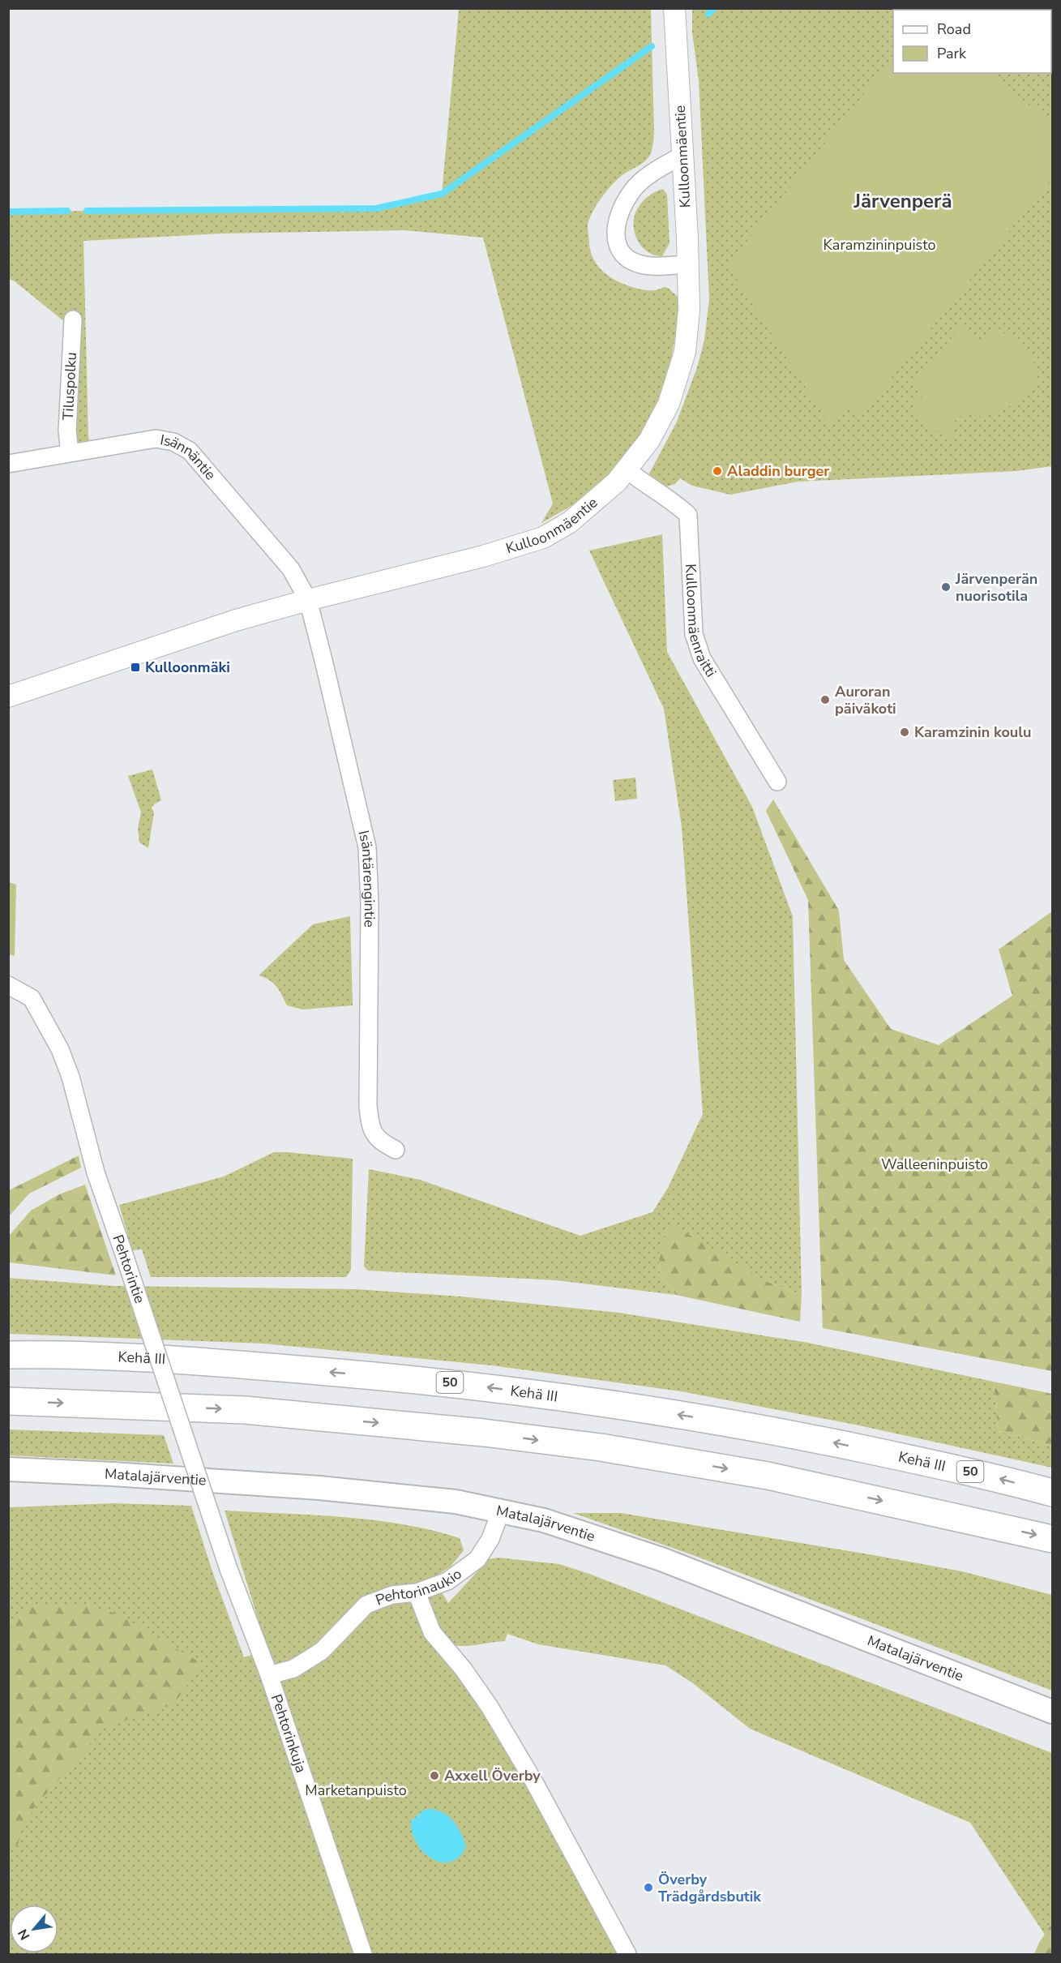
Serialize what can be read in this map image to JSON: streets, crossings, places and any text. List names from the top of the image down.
{
  "streets": {
    "highway": ["Kehä III", "50"],
    "main road": ["Matalajärventie"],
    "street": [
      "Kulloonmäentie",
      "Tiluspolku",
      "Isännäntie",
      "Kulloonmäenraitti",
      "Isäntärengintie",
      "Pehtorintie",
      "Pehtorinaukio",
      "Pehtorinkuja"
    ]
  },
  "crossings": [
    ["Kulloonmäentie", "Isännäntie"],
    ["Kulloonmäentie", "Kulloonmäenraitti"],
    ["Kulloonmäentie", "Isäntärengintie"],
    ["Tiluspolku", "Isännäntie"],
    ["Isännäntie", "Isäntärengintie"],
    ["Pehtorintie", "Pehtorinkuja"],
    ["Matalajärventie", "Pehtorinaukio"],
    ["Pehtorinaukio", "Pehtorinkuja"]
  ],
  "districts": ["Järvenperä"],
  "parks": ["Karamzininpuisto", "Walleeninpuisto", "Marketanpuisto"],
  "places": {
    "other": [
      "Aladdin burger",
      "Järvenperän nuorisotila",
      "Auroran päiväkoti",
      "Karamzinin koulu",
      "Axxell Överby",
      "Överby Trädgårdsbutik"
    ],
    "transit": ["Kulloonmäki"]
  },
  "legend": ["Road", "Park"],
  "north": "bottom left"
}
